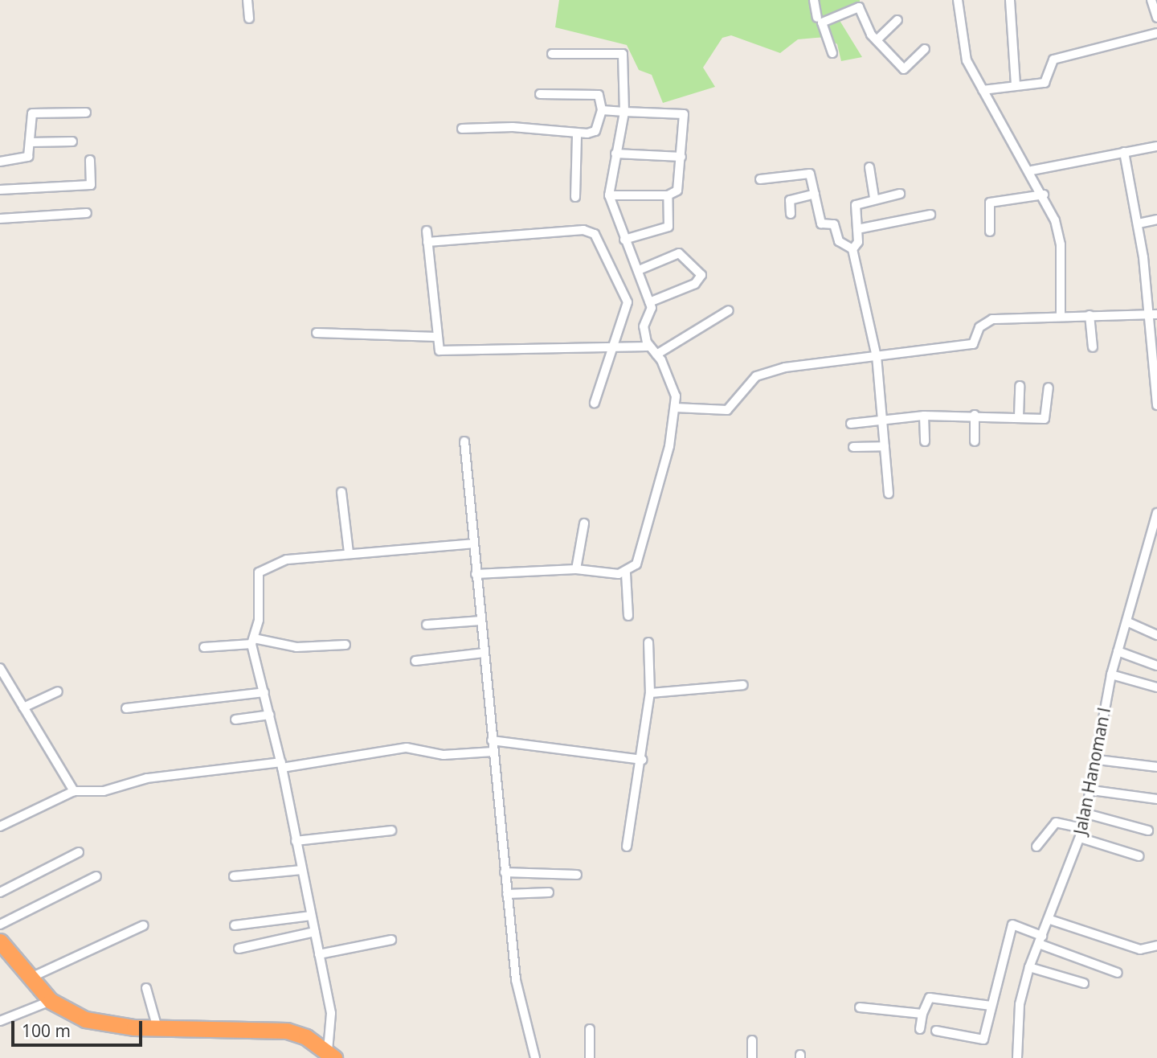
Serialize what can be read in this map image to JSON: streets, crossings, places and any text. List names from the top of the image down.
{
  "streets": {
    "street": ["Jalan Hanoman I"]
  },
  "scale_bar": "100 m"
}
